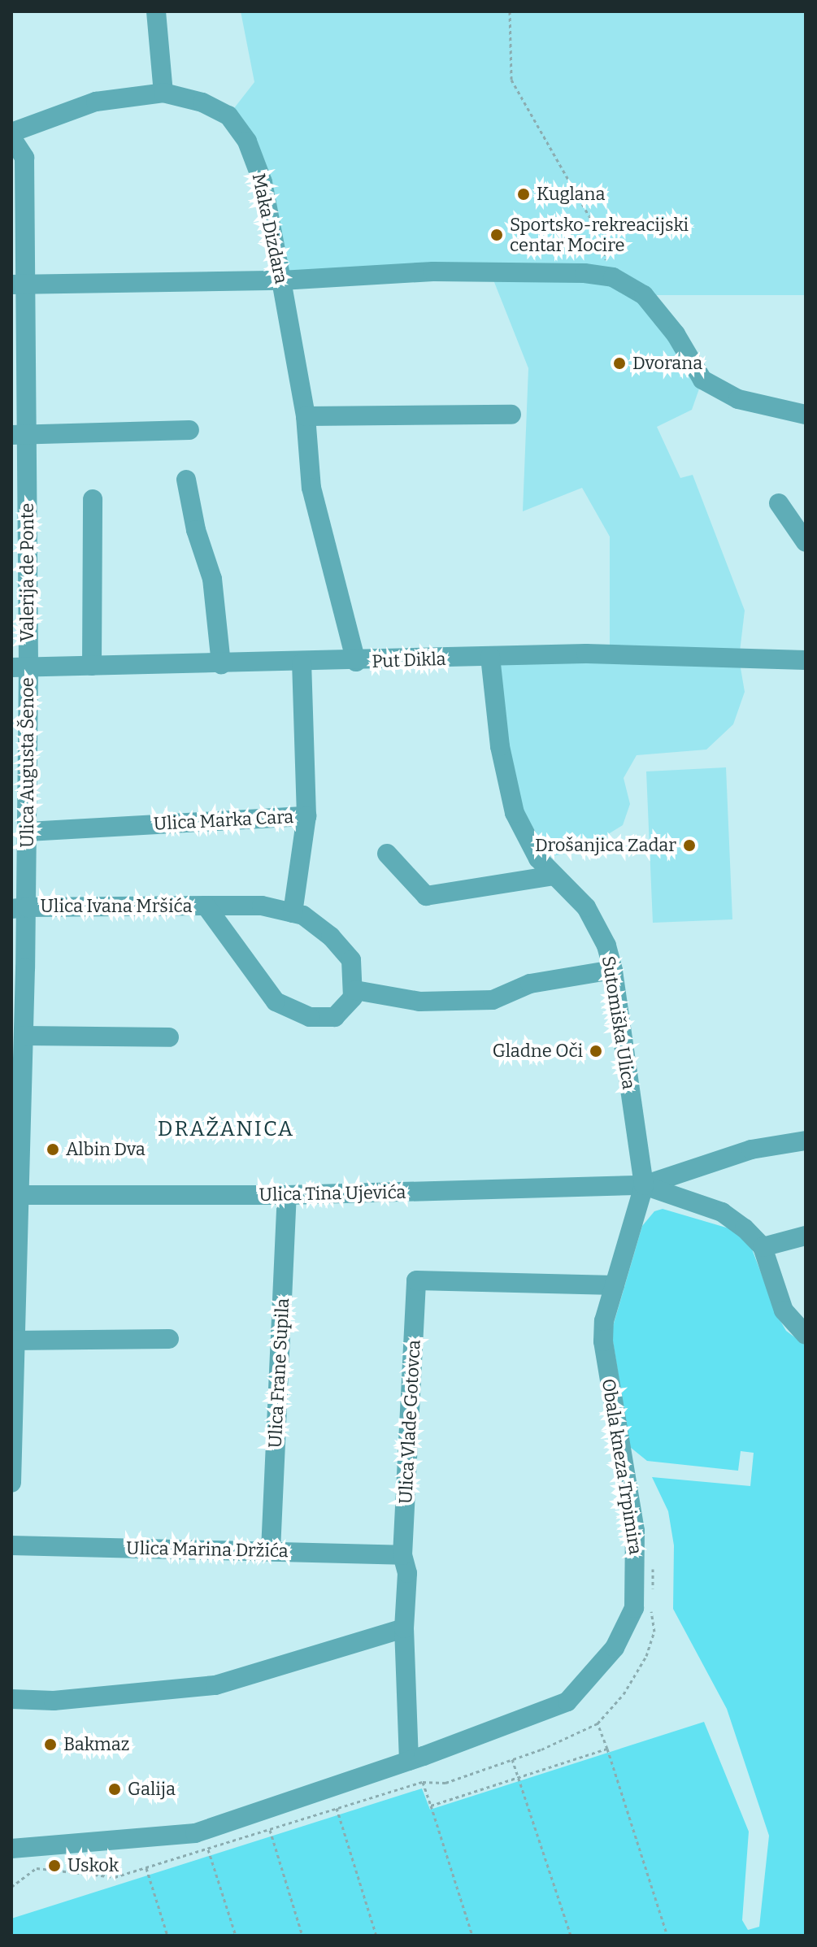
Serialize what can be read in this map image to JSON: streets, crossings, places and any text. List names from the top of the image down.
{
  "streets": {
    "street": [
      "Maka Dizdara",
      "Valerija de Ponte",
      "Put Dikla",
      "Ulica Augusta Šenoe",
      "Ulica Marka Cara",
      "Ulica Ivana Mršića",
      "Sutomiška Ulica",
      "Ulica Tina Ujevića",
      "Ulica Frane Supila",
      "Ulica Vlade Gotovca",
      "Obala kneza Trpimira",
      "Ulica Marina Držića"
    ]
  },
  "crossings": [
    ["Maka Dizdara", "Put Dikla"],
    ["Valerija de Ponte", "Put Dikla"],
    ["Valerija de Ponte", "Ulica Augusta Šenoe"],
    ["Put Dikla", "Ulica Augusta Šenoe"],
    ["Put Dikla", "Ulica Marka Cara"],
    ["Put Dikla", "Sutomiška Ulica"],
    ["Ulica Augusta Šenoe", "Ulica Marka Cara"],
    ["Ulica Augusta Šenoe", "Ulica Ivana Mršića"],
    ["Ulica Augusta Šenoe", "Ulica Tina Ujevića"],
    ["Sutomiška Ulica", "Ulica Tina Ujevića"],
    ["Sutomiška Ulica", "Obala kneza Trpimira"],
    ["Ulica Tina Ujevića", "Ulica Frane Supila"],
    ["Ulica Tina Ujevića", "Obala kneza Trpimira"],
    ["Ulica Frane Supila", "Ulica Marina Držića"],
    ["Ulica Vlade Gotovca", "Obala kneza Trpimira"],
    ["Ulica Vlade Gotovca", "Ulica Marina Držića"]
  ],
  "districts": ["DRAŽANICA"],
  "places": [
    "Kuglana",
    "Sportsko-rekreacijski centar Mocire",
    "Dvorana",
    "Drošanjica Zadar",
    "Gladne Oči",
    "Albin Dva",
    "Bakmaz",
    "Galija",
    "Uskok"
  ]
}
